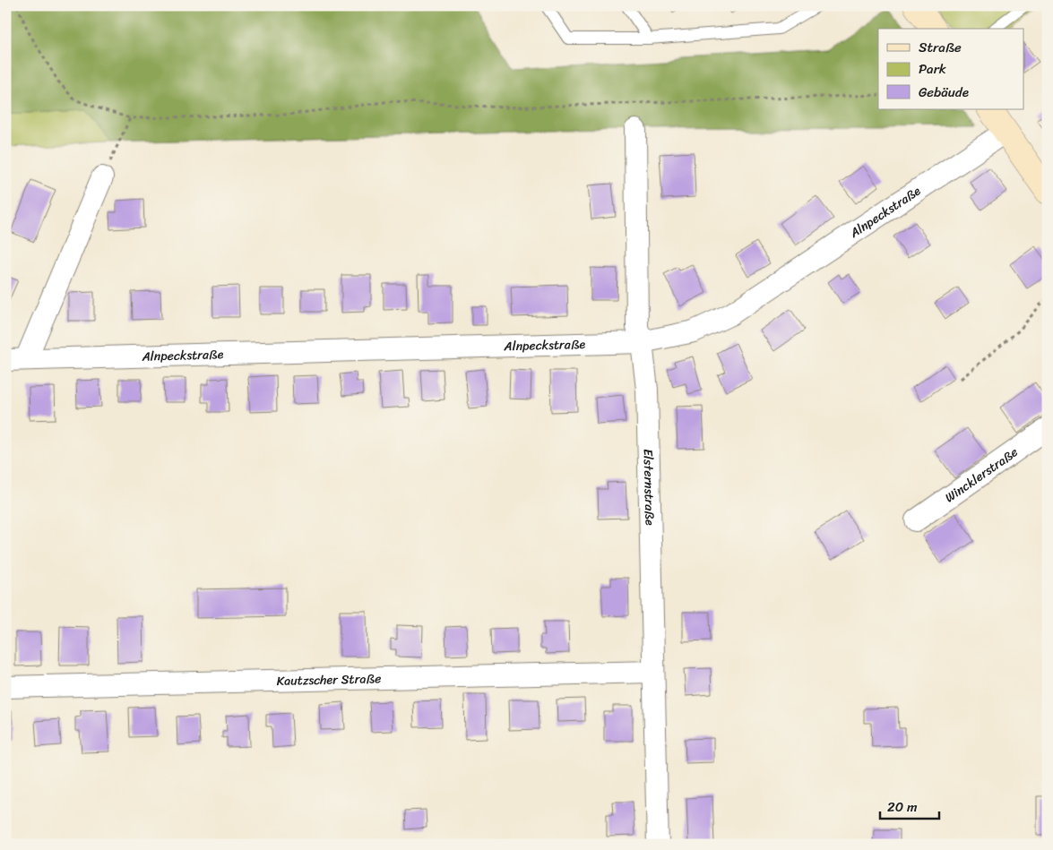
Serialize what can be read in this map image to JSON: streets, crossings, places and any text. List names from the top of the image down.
{
  "streets": {
    "street": [
      "Alnpeckstraße",
      "Wincklerstraße",
      "Elsternstraße",
      "Kautzscher Straße"
    ]
  },
  "crossings": [
    ["Alnpeckstraße", "Elsternstraße"],
    ["Elsternstraße", "Kautzscher Straße"]
  ],
  "legend": ["Straße", "Park", "Gebäude"],
  "scale_bar": "20 m"
}
